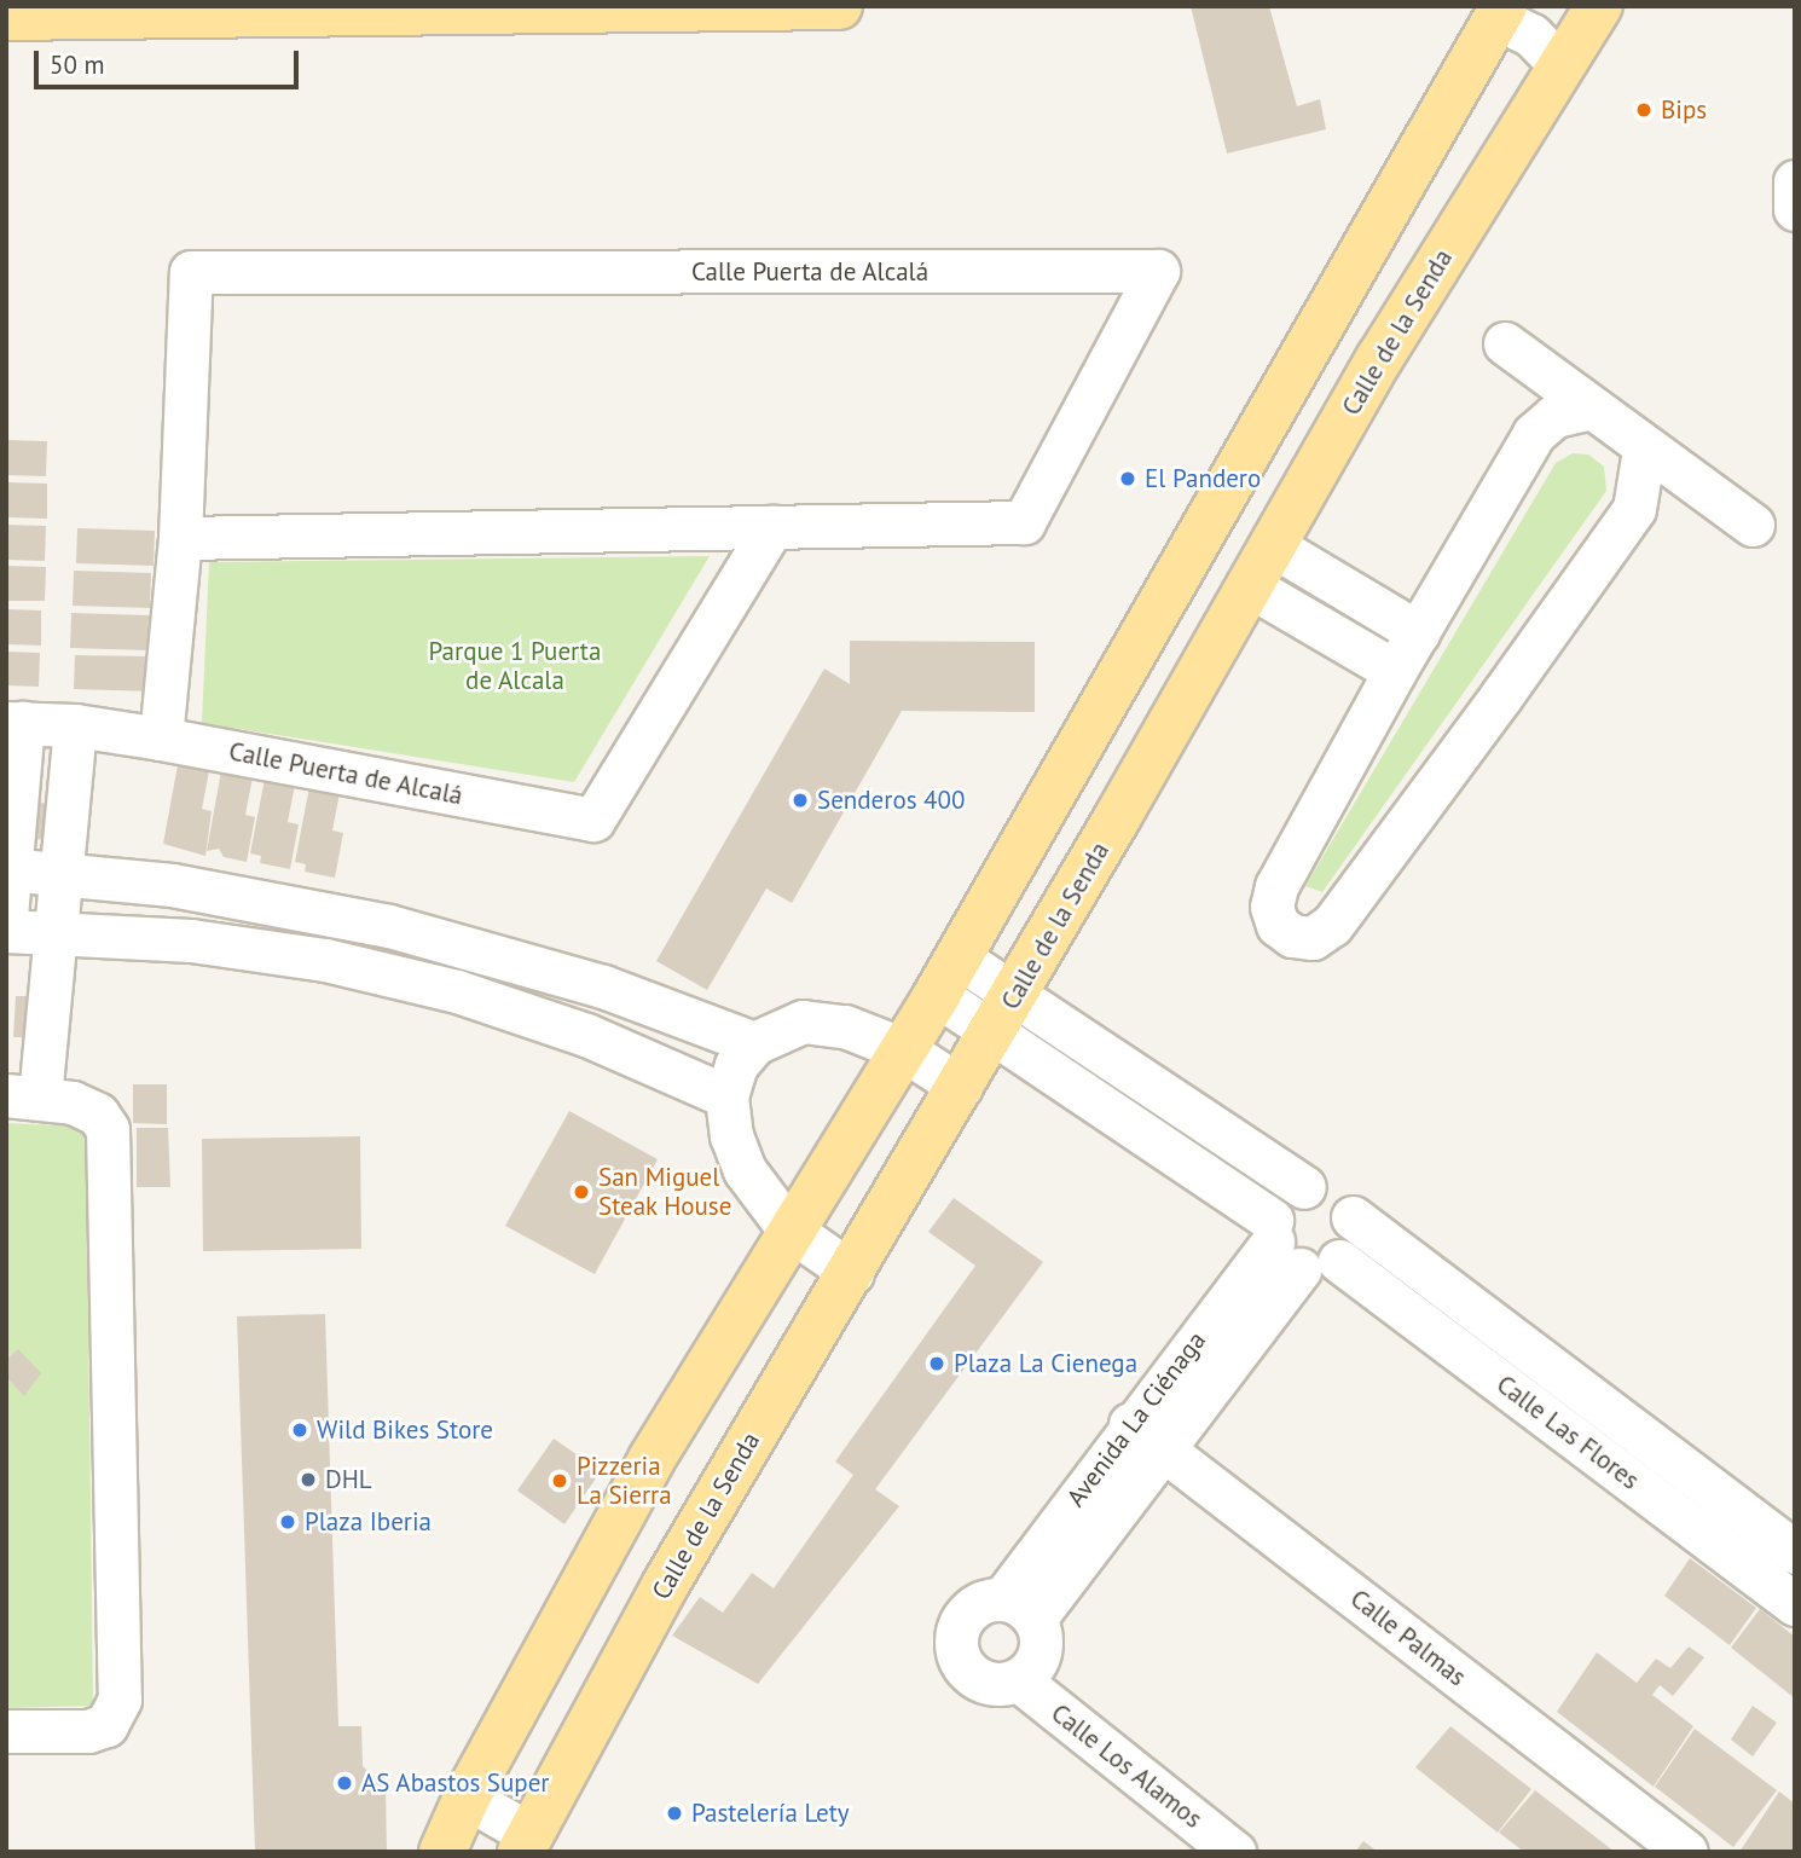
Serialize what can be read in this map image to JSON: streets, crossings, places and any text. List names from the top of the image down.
{
  "streets": {
    "main road": ["Calle de la Senda"],
    "street": [
      "Calle Puerta de Alcalá",
      "Avenida La Ciénaga",
      "Calle Las Flores",
      "Calle Palmas",
      "Calle Los Alamos"
    ]
  },
  "crossings": [
    ["Calle de la Senda", "Calle Las Flores"],
    ["Avenida La Ciénaga", "Calle Las Flores"],
    ["Avenida La Ciénaga", "Calle Palmas"],
    ["Avenida La Ciénaga", "Calle Los Alamos"]
  ],
  "parks": ["Parque 1 Puerta de Alcala"],
  "places": [
    "Bips",
    "El Pandero",
    "Senderos 400",
    "San Miguel Steak House",
    "Plaza La Cienega",
    "Wild Bikes Store",
    "DHL",
    "Pizzeria La Sierra",
    "Plaza Iberia",
    "AS Abastos Super",
    "Pastelería Lety"
  ],
  "scale_bar": "50 m"
}
